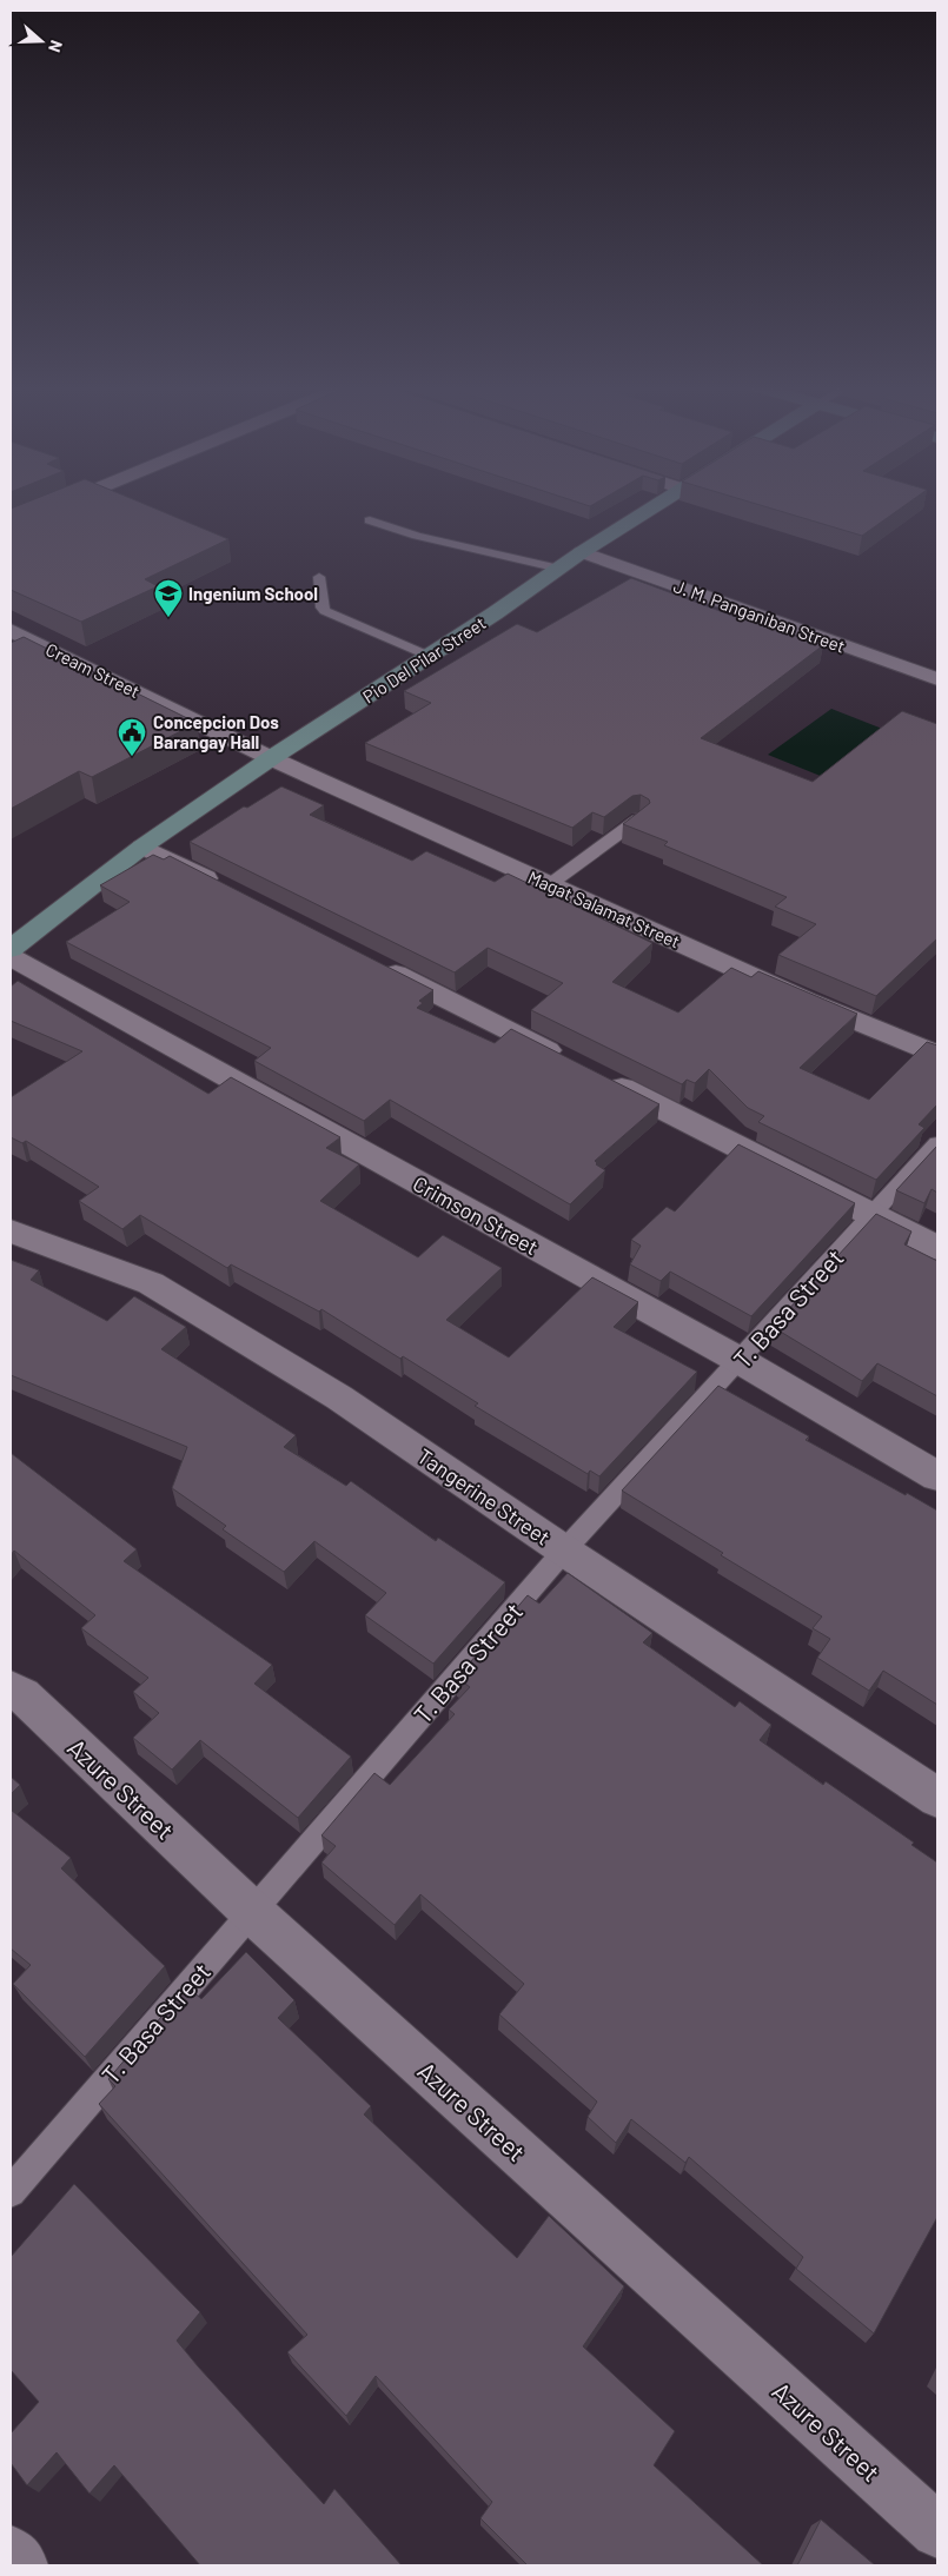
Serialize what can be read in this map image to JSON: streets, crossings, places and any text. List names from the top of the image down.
{
  "streets": {
    "street": [
      "J. M. Panganiban Street",
      "Pio Del Pilar Street",
      "Cream Street",
      "Magat Salamat Street",
      "Crimson Street",
      "Tangerine Street",
      "Azure Street"
    ],
    "lane": ["T. Basa Street"]
  },
  "crossings": [
    ["J. M. Panganiban Street", "Pio Del Pilar Street"],
    ["Pio Del Pilar Street", "Cream Street"],
    ["Pio Del Pilar Street", "Magat Salamat Street"],
    ["Cream Street", "Magat Salamat Street"],
    ["Crimson Street", "T. Basa Street"],
    ["T. Basa Street", "Tangerine Street"],
    ["T. Basa Street", "Azure Street"]
  ],
  "places": {
    "school or university": ["Ingenium School"],
    "public building": ["Concepcion Dos Barangay Hall"]
  },
  "north": "right"
}
